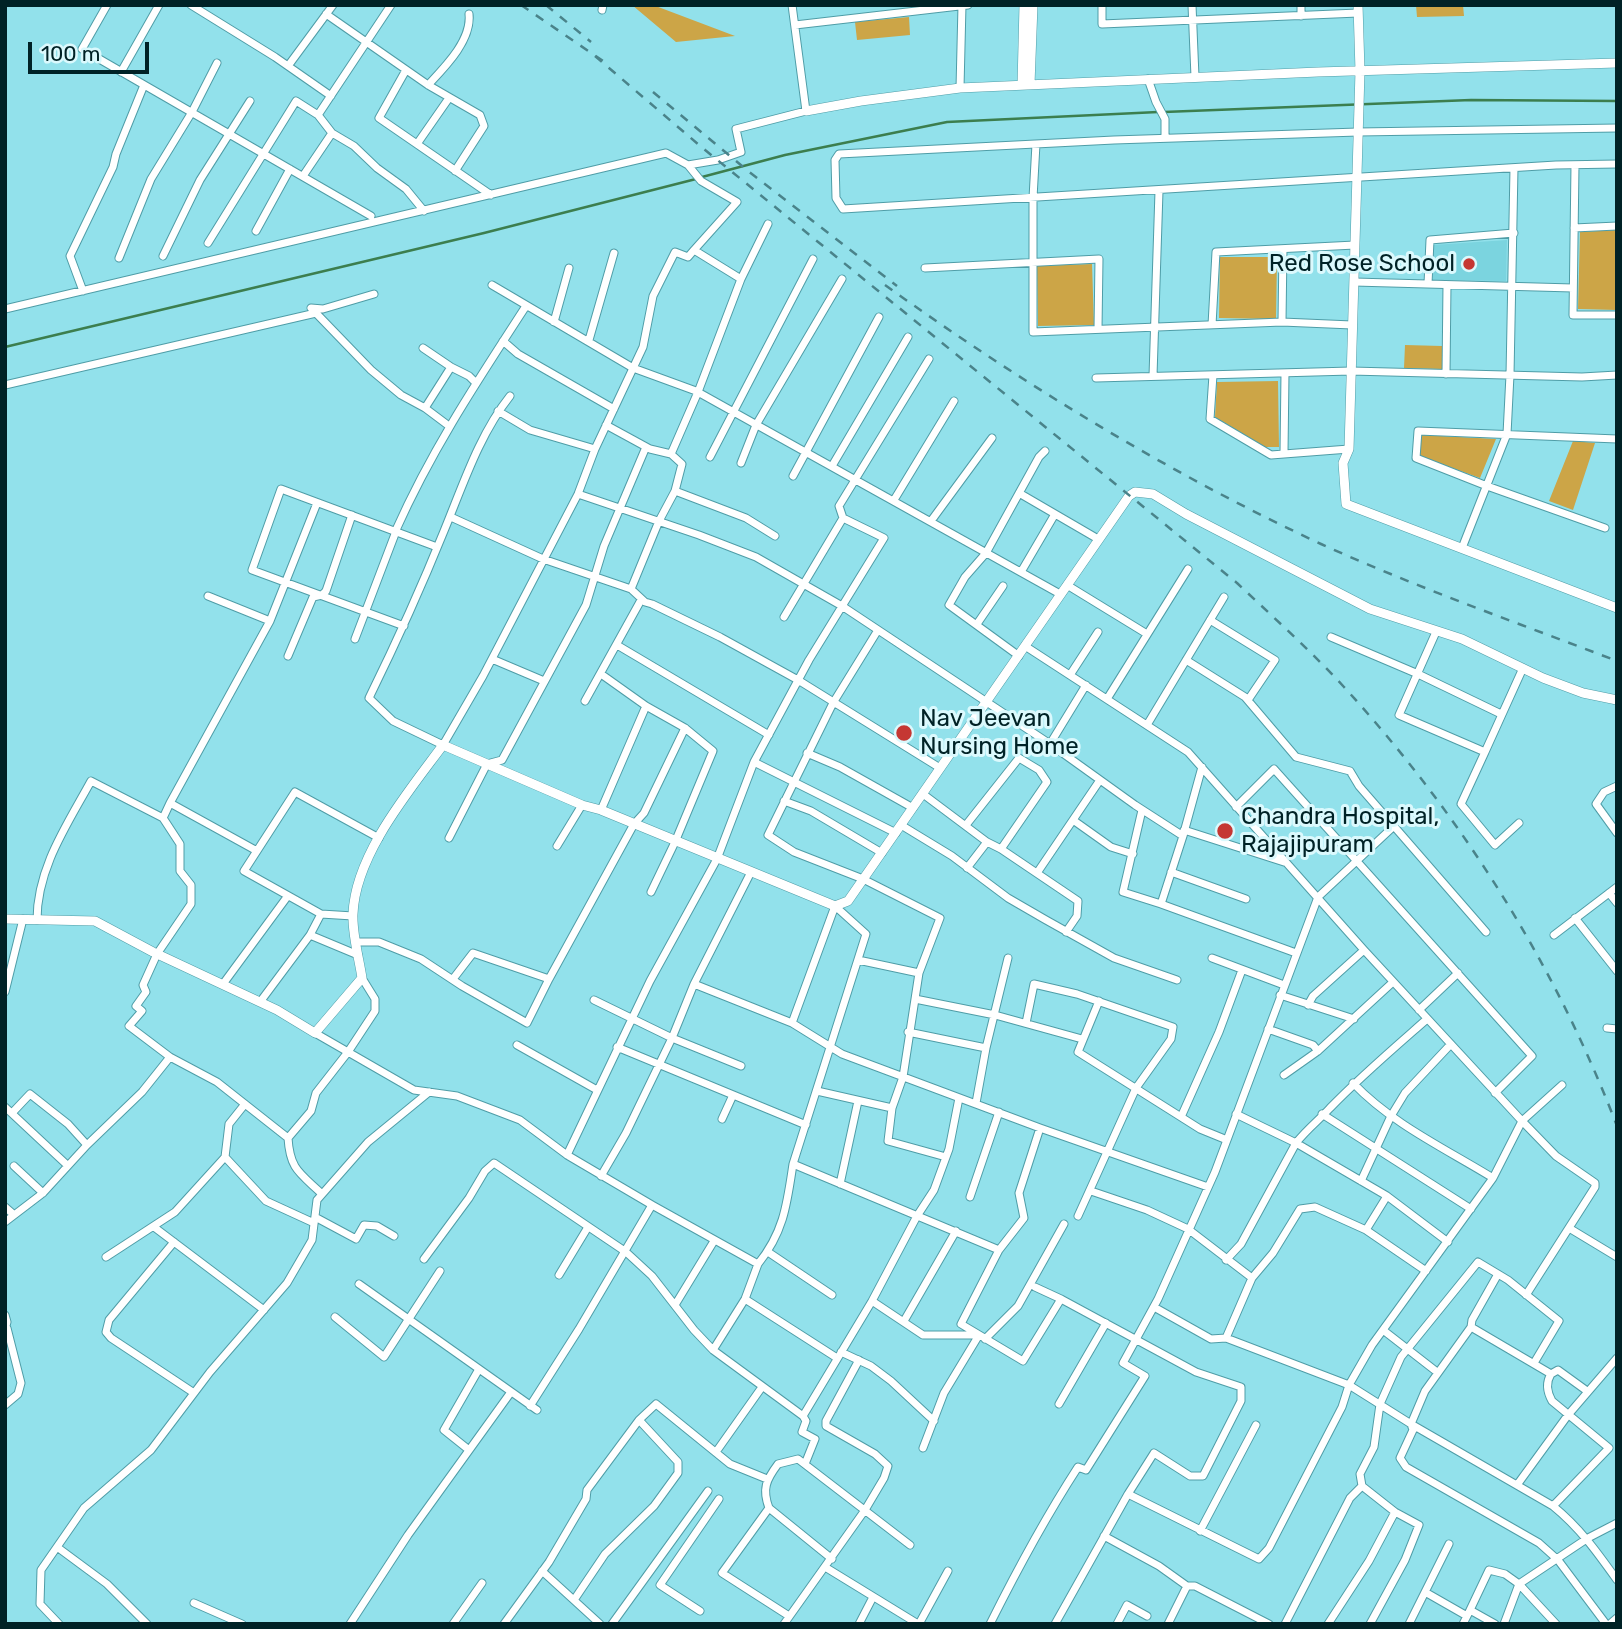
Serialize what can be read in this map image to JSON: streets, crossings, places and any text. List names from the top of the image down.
{
  "places": ["Red Rose School", "Nav Jeevan Nursing Home", "Chandra Hospital, Rajajipuram"],
  "scale_bar": "100 m"
}
